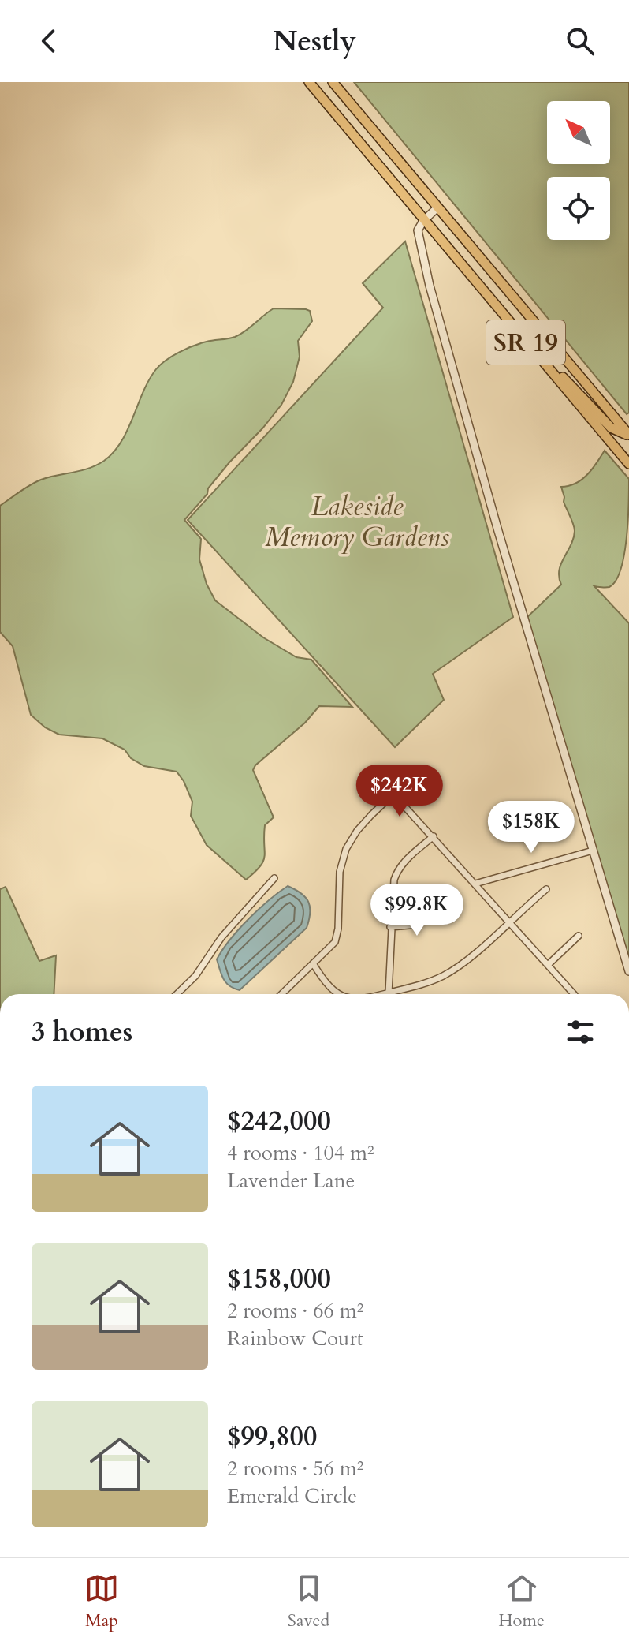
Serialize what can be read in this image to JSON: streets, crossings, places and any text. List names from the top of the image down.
{
  "streets": {
    "main road": ["SR 19"]
  },
  "parks": ["Lakeside Memory Gardens"],
  "north": "top left",
  "page": {
    "header": "Nestly",
    "price": ["$242K", "$158K", "$99.8K"],
    "heading": "3 homes",
    "list": [
      {
        "name": "$242,000",
        "note": "4 rooms · 104 m² · Lavender Lane"
      },
      {
        "name": "$158,000",
        "note": "2 rooms · 66 m² · Rainbow Court"
      },
      {
        "name": "$99,800",
        "note": "2 rooms · 56 m² · Emerald Circle"
      }
    ],
    "tabs": ["Map", "Saved", "Home"]
  }
}
